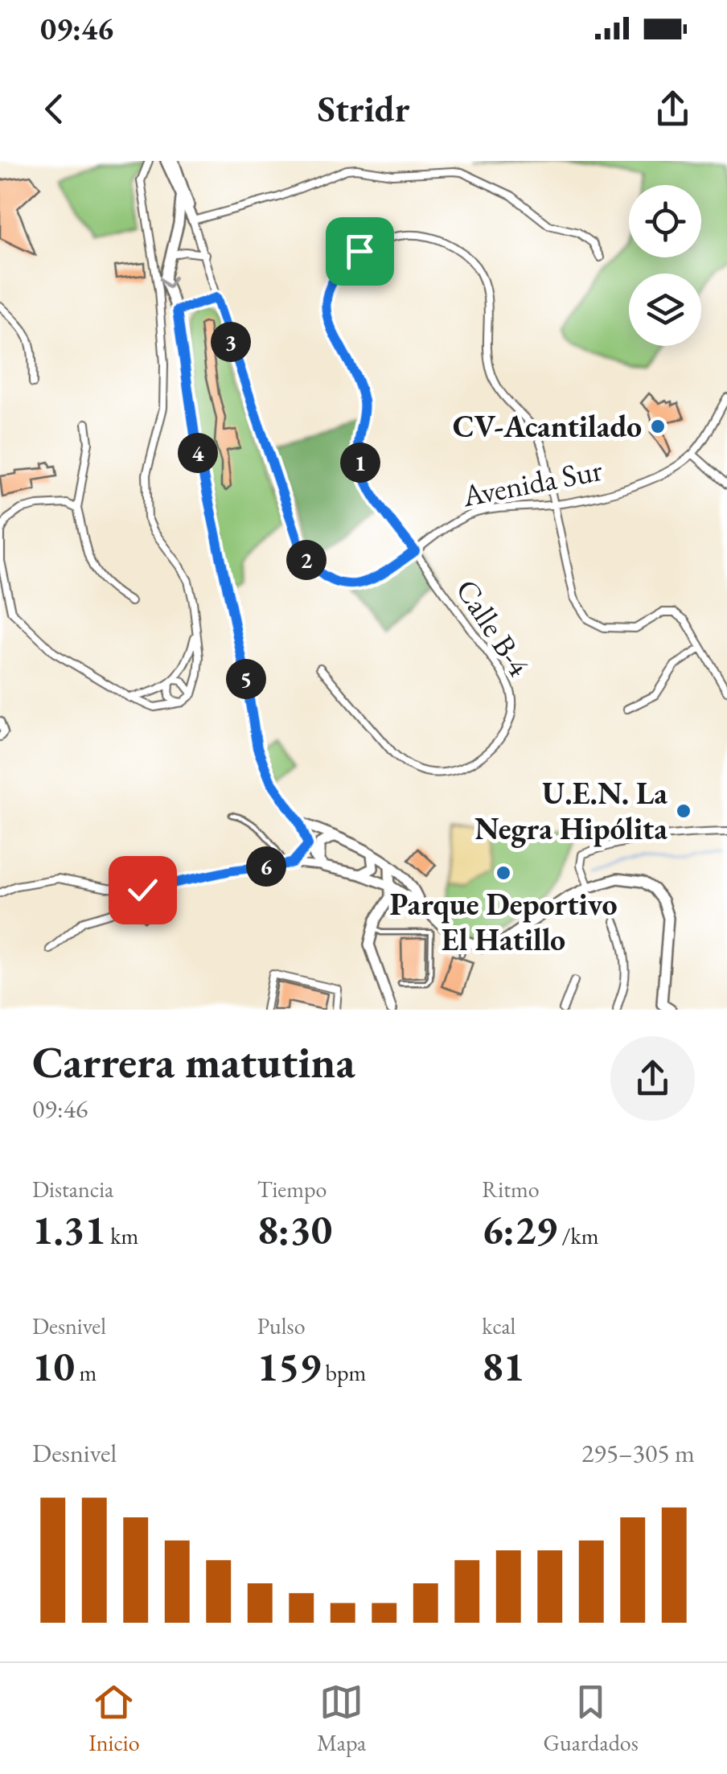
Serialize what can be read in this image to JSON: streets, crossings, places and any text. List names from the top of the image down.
{
  "streets": {
    "street": ["Avenida Sur", "Calle B-4"]
  },
  "crossings": [
    ["Avenida Sur", "Calle B-4"]
  ],
  "places": ["CV-Acantilado", "U.E.N. La Negra Hipólita", "Parque Deportivo El Hatillo"],
  "page": {
    "status": "09:46",
    "header": "Stridr",
    "pins": [
      "3",
      "4",
      "1",
      "2",
      "5",
      "6"
    ],
    "heading": ["Carrera matutina", "09:46"],
    "stats": [
      ["Distancia", "1.31 km"],
      ["Tiempo", "8:30"],
      ["Ritmo", "6:29 /km"],
      ["Desnivel", "10 m"],
      ["Pulso", "159 bpm"],
      ["kcal", "81"]
    ],
    "chart": ["Desnivel", "295–305 m"],
    "tabs": ["Inicio", "Mapa", "Guardados"]
  }
}
